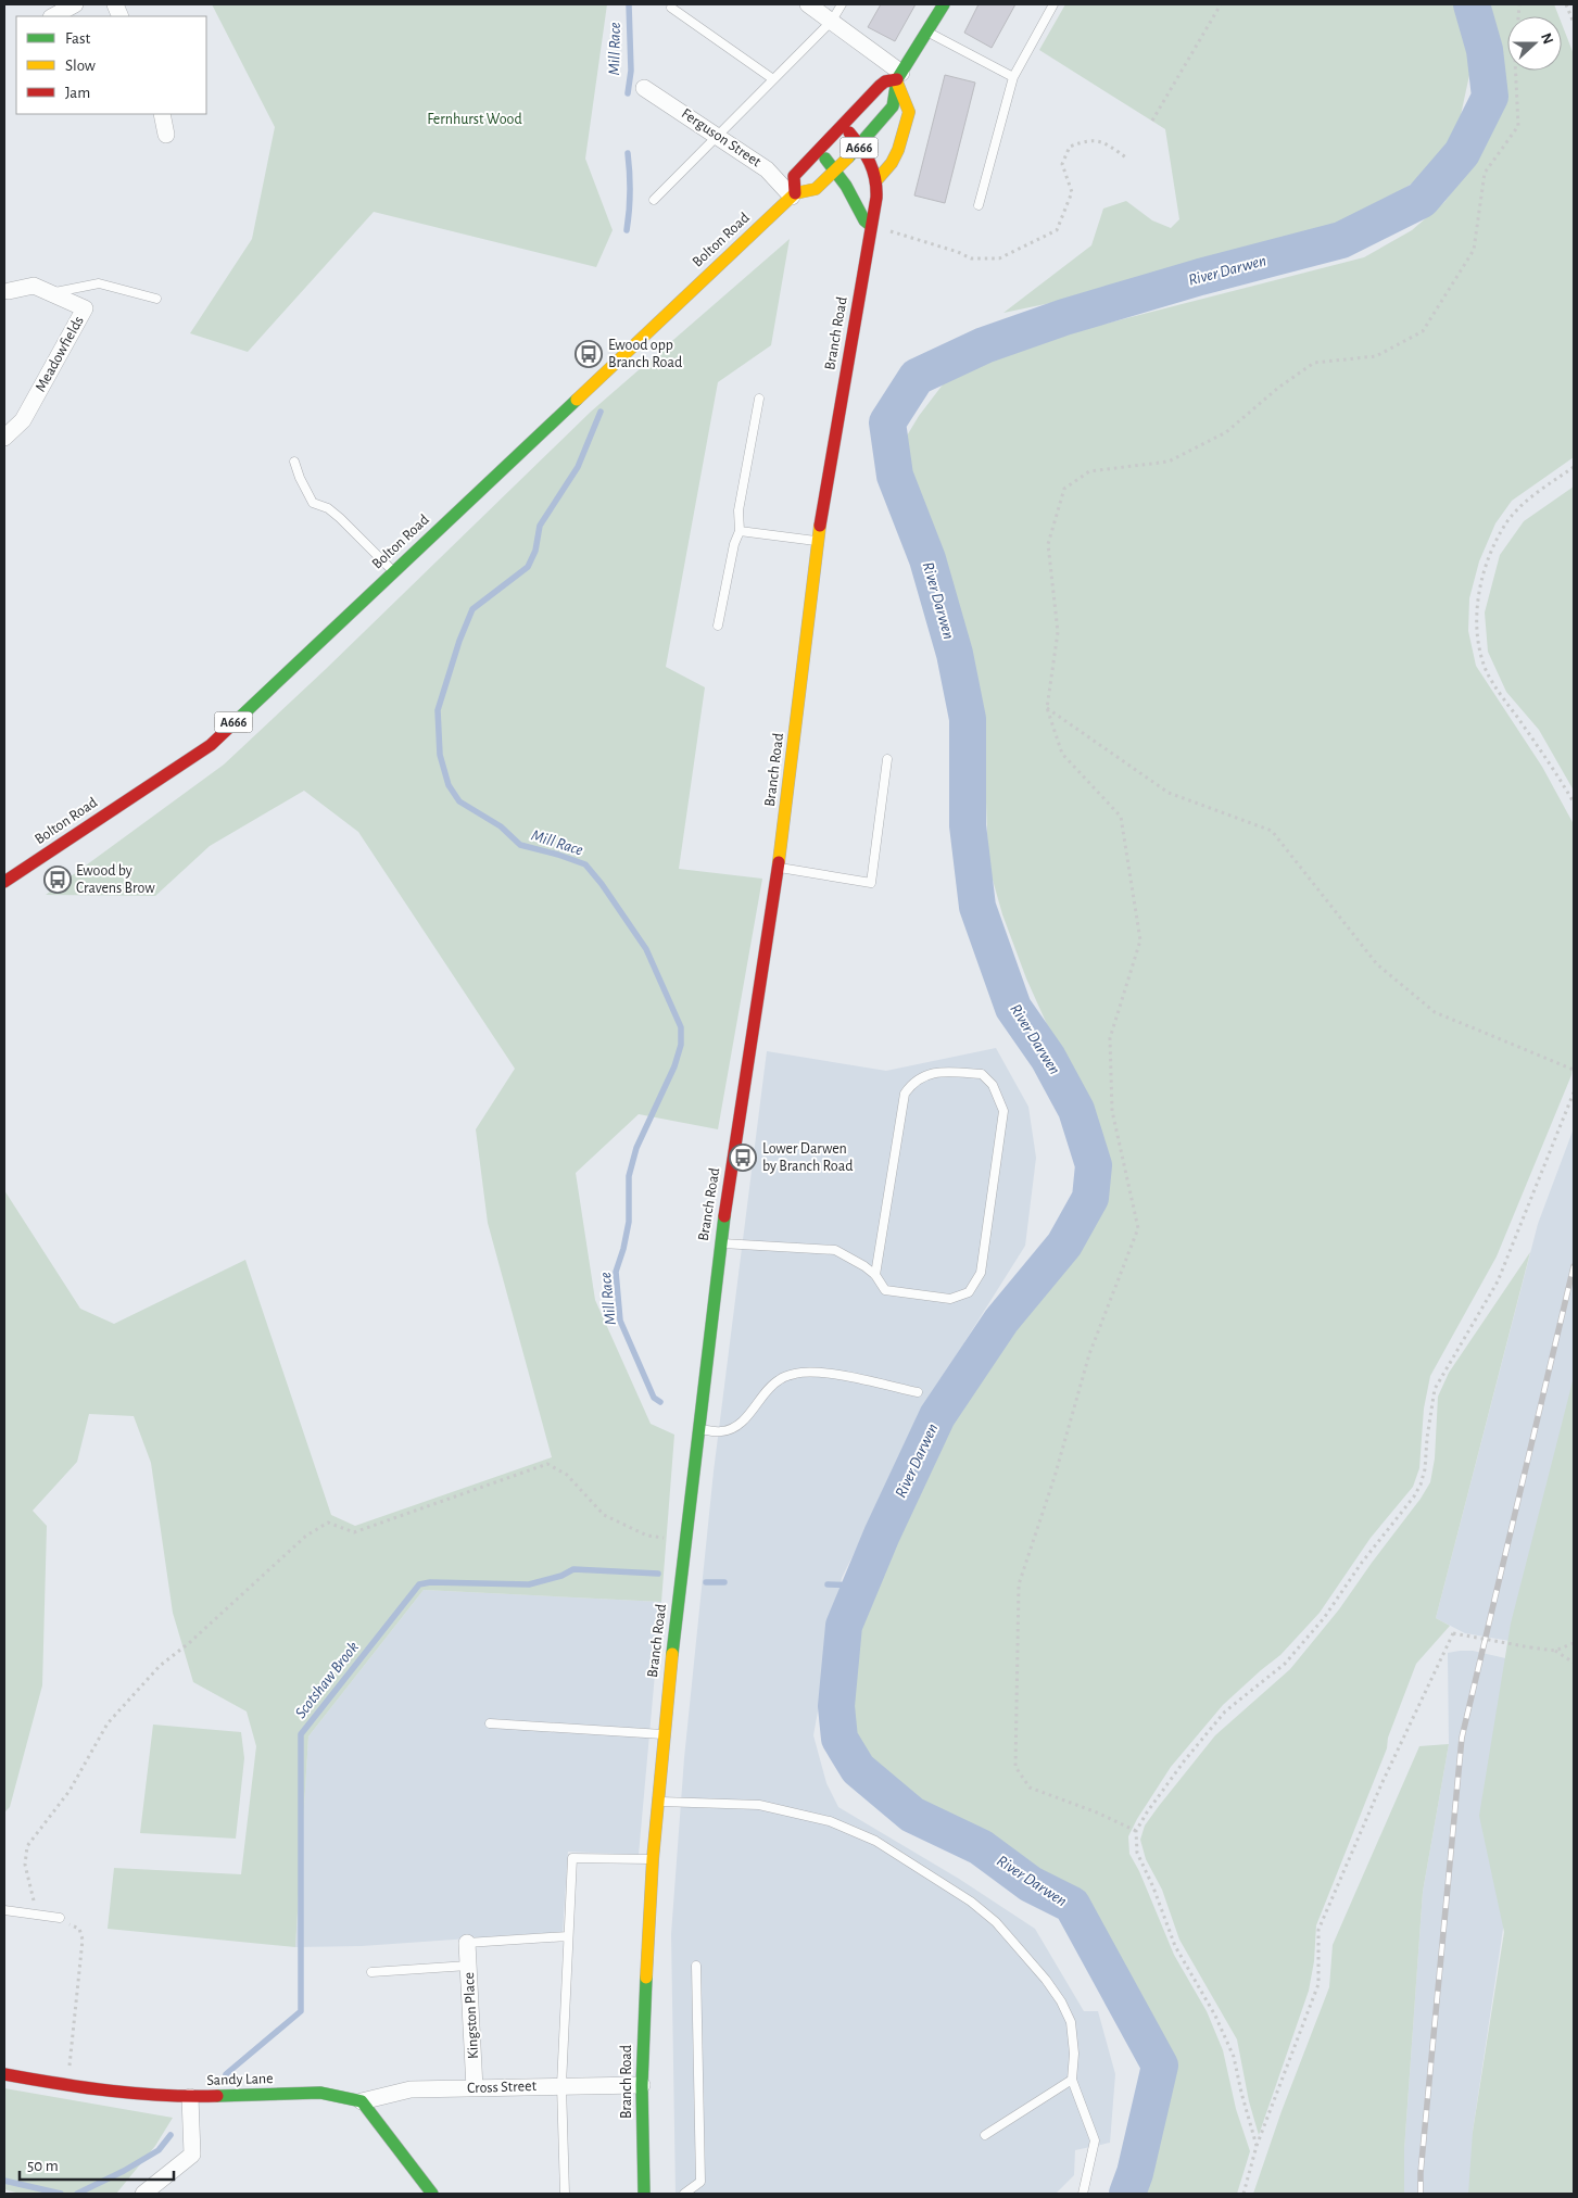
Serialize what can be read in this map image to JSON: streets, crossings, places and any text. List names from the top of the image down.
{
  "streets": {
    "main road": [
      "A666",
      "Bolton Road",
      "Branch Road",
      "Sandy Lane"
    ],
    "street": [
      "Ferguson Street",
      "Meadowfields",
      "Kingston Place",
      "Cross Street"
    ]
  },
  "crossings": [
    ["Ferguson Street", "Bolton Road"],
    ["Bolton Road", "Branch Road"],
    ["Branch Road", "Cross Street"],
    ["Kingston Place", "Cross Street"],
    ["Sandy Lane", "Cross Street"]
  ],
  "water": ["Mill Race", "River Darwen", "Scotshaw Brook"],
  "parks": ["Fernhurst Wood"],
  "places": {
    "bus stop": ["Ewood opp Branch Road", "Ewood by Cravens Brow", "Lower Darwen by Branch Road"]
  },
  "legend": ["Fast", "Slow", "Jam"],
  "scale_bar": "50 m",
  "north": "right"
}
